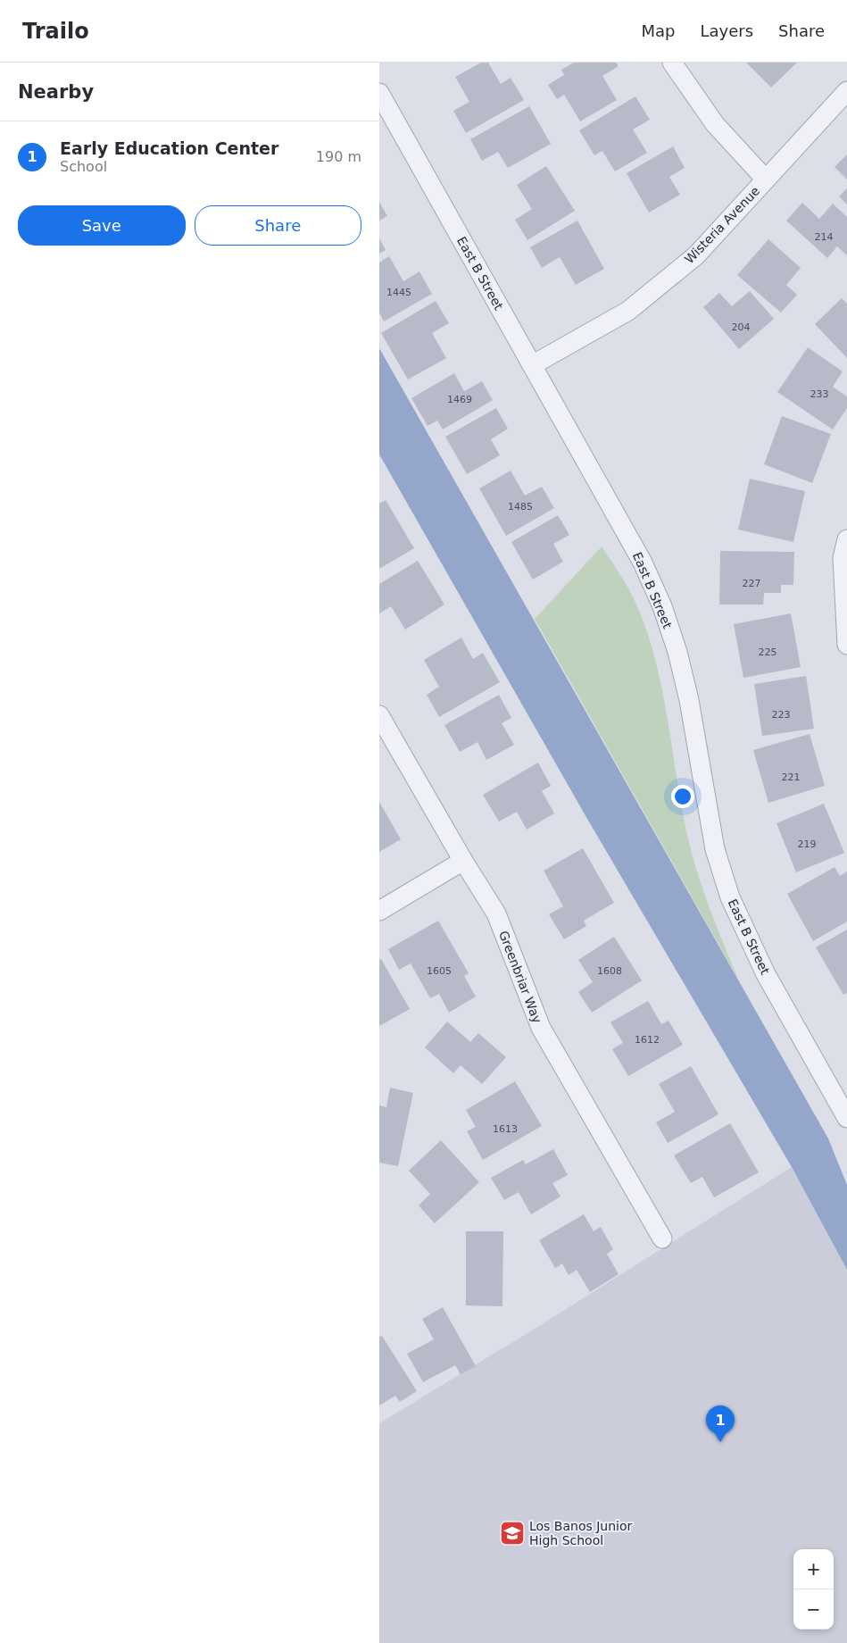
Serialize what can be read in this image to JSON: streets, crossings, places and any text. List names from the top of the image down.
{
  "streets": {
    "street": ["Wisteria Avenue", "East B Street", "Greenbriar Way"]
  },
  "crossings": [
    ["Wisteria Avenue", "East B Street"]
  ],
  "places": {
    "school or university": ["Los Banos Junior High School"]
  },
  "house_numbers": [
    "214",
    "1445",
    "204",
    "233",
    "1469",
    "1485",
    "227",
    "225",
    "223",
    "221",
    "219",
    "1605",
    "1608",
    "1612",
    "1613"
  ],
  "page": {
    "header": "Trailo",
    "nav": ["Map", "Layers", "Share"],
    "heading": "Nearby",
    "list": [
      {
        "mark": "1",
        "name": "Early Education Center",
        "note": "School",
        "value": "190 m"
      }
    ],
    "buttons": ["Save", "Share"],
    "pins": "1",
    "map_buttons": ["+", "−"]
  }
}
